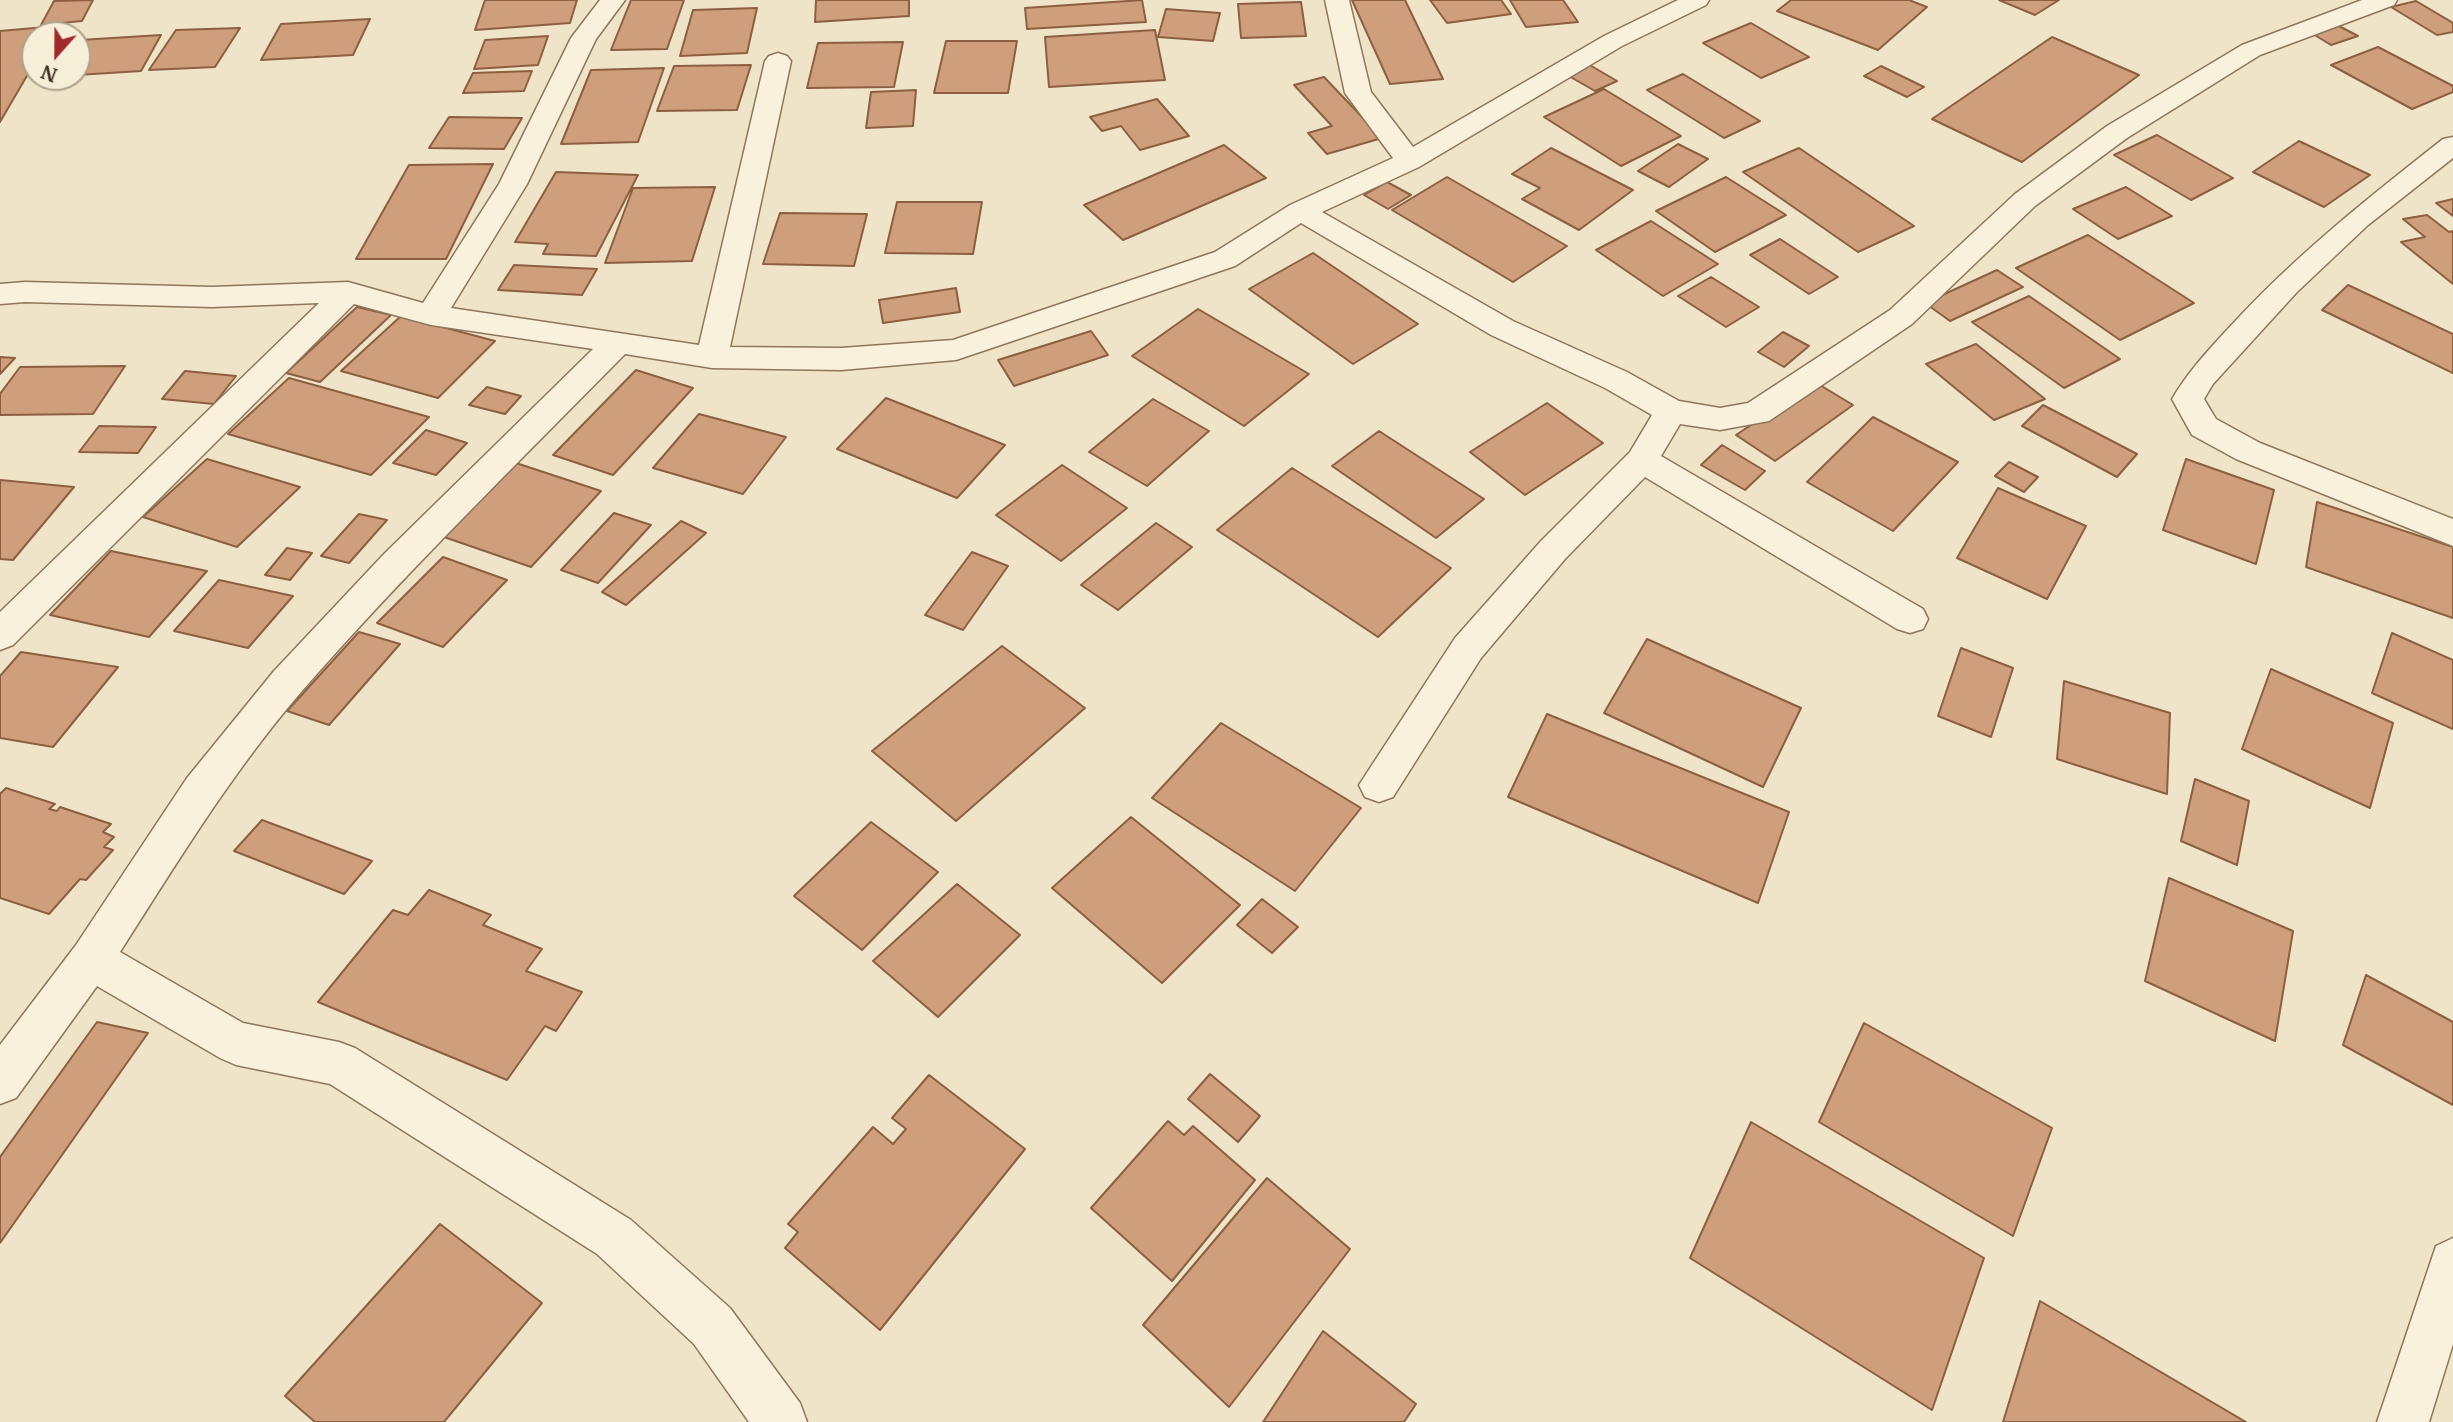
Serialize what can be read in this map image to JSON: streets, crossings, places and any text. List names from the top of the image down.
{
  "north": "bottom"
}
